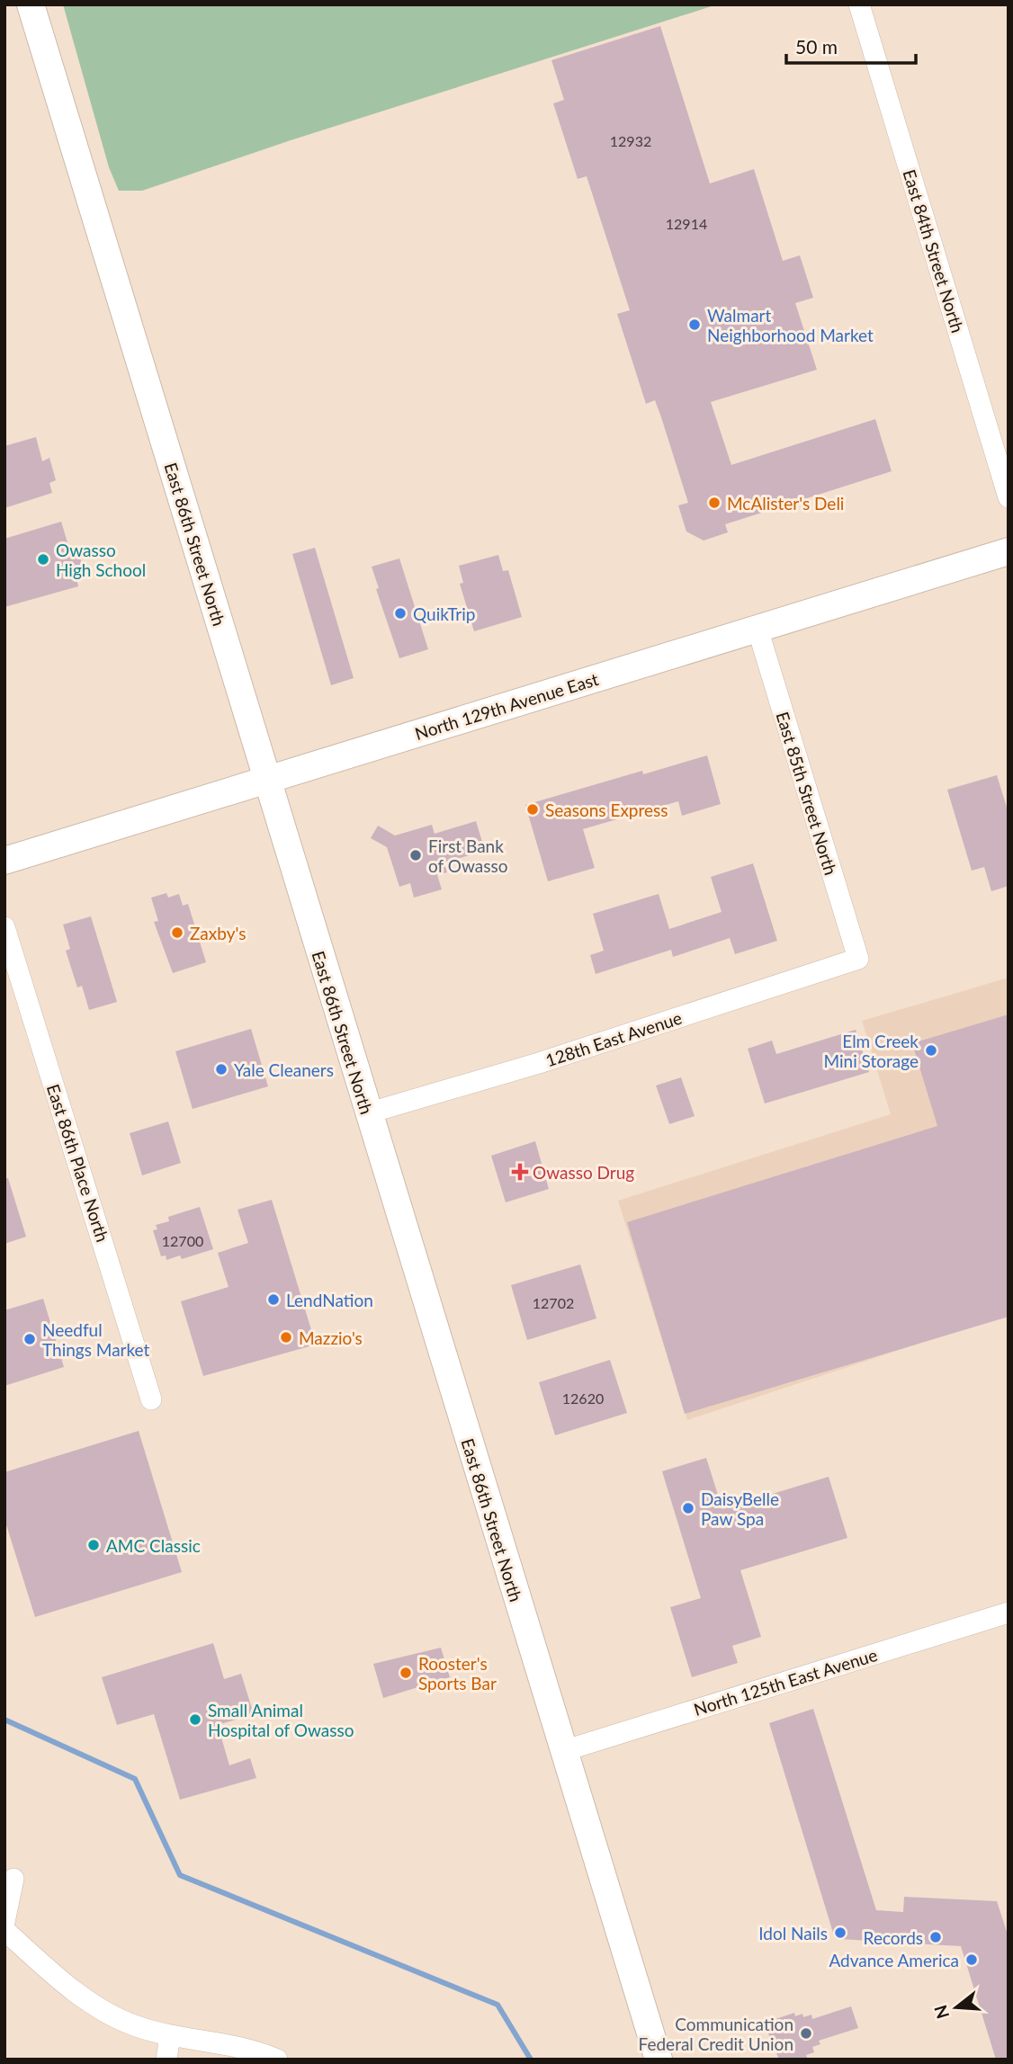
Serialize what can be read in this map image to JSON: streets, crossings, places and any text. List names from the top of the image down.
{
  "streets": {
    "main road": ["East 86th Street North", "North 129th Avenue East"],
    "street": [
      "East 84th Street North",
      "East 85th Street North",
      "128th East Avenue",
      "East 86th Place North",
      "North 125th East Avenue"
    ]
  },
  "crossings": [
    ["East 86th Street North", "North 129th Avenue East"],
    ["East 86th Street North", "128th East Avenue"],
    ["East 86th Street North", "North 125th East Avenue"],
    ["North 129th Avenue East", "East 85th Street North"],
    ["East 85th Street North", "128th East Avenue"]
  ],
  "places": {
    "other": [
      "Walmart Neighborhood Market",
      "McAlister's Deli",
      "Owasso High School",
      "QuikTrip",
      "Seasons Express",
      "First Bank of Owasso",
      "Zaxby's",
      "Elm Creek Mini Storage",
      "Yale Cleaners",
      "LendNation",
      "Mazzio's",
      "Needful Things Market",
      "DaisyBelle Paw Spa",
      "AMC Classic",
      "Rooster's Sports Bar",
      "Small Animal Hospital of Owasso",
      "Idol Nails",
      "Records",
      "Advance America",
      "Communication Federal Credit Union"
    ],
    "health": ["Owasso Drug"]
  },
  "house_numbers": [
    "12932",
    "12914",
    "12700",
    "12702",
    "12620"
  ],
  "scale_bar": "50 m",
  "north": "left"
}
